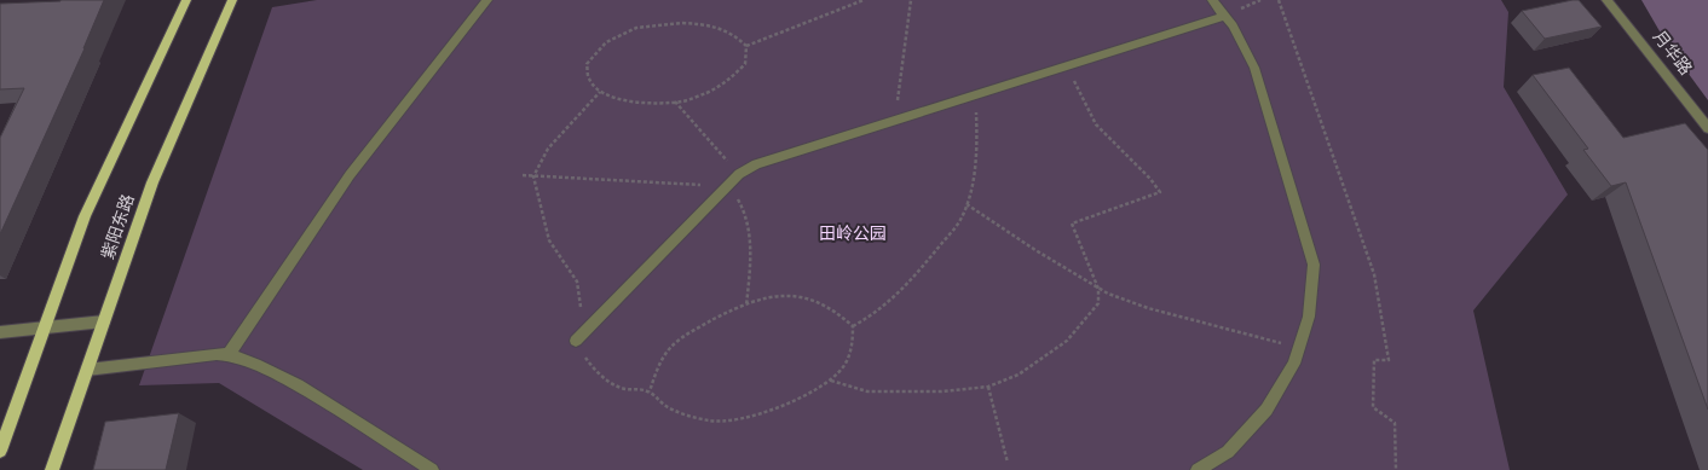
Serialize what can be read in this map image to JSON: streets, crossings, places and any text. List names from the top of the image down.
{
  "streets": {
    "main road": ["紫阳东路"],
    "street": ["月华路"]
  },
  "parks": ["田岭公园"]
}
